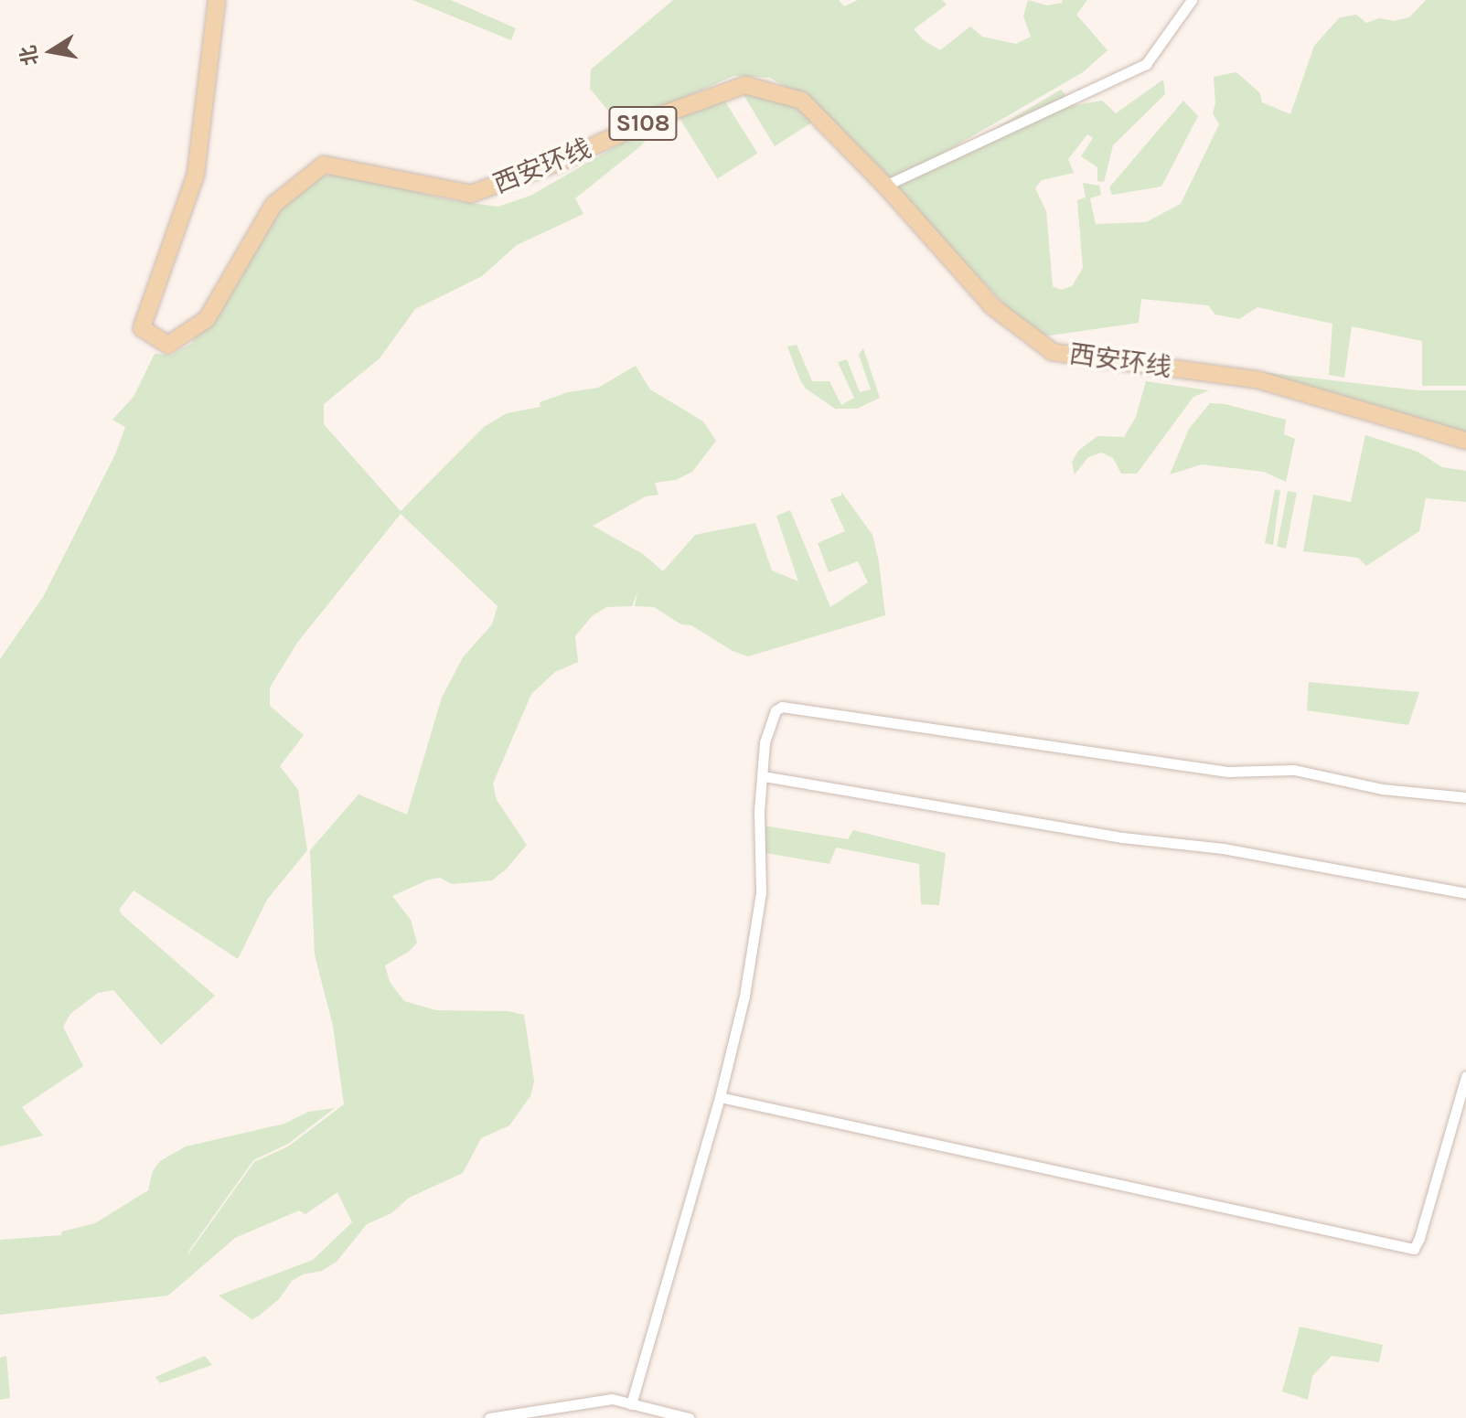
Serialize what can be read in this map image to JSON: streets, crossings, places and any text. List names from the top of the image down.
{
  "streets": {
    "main road": ["S108", "西安环线"]
  },
  "north": "left"
}
